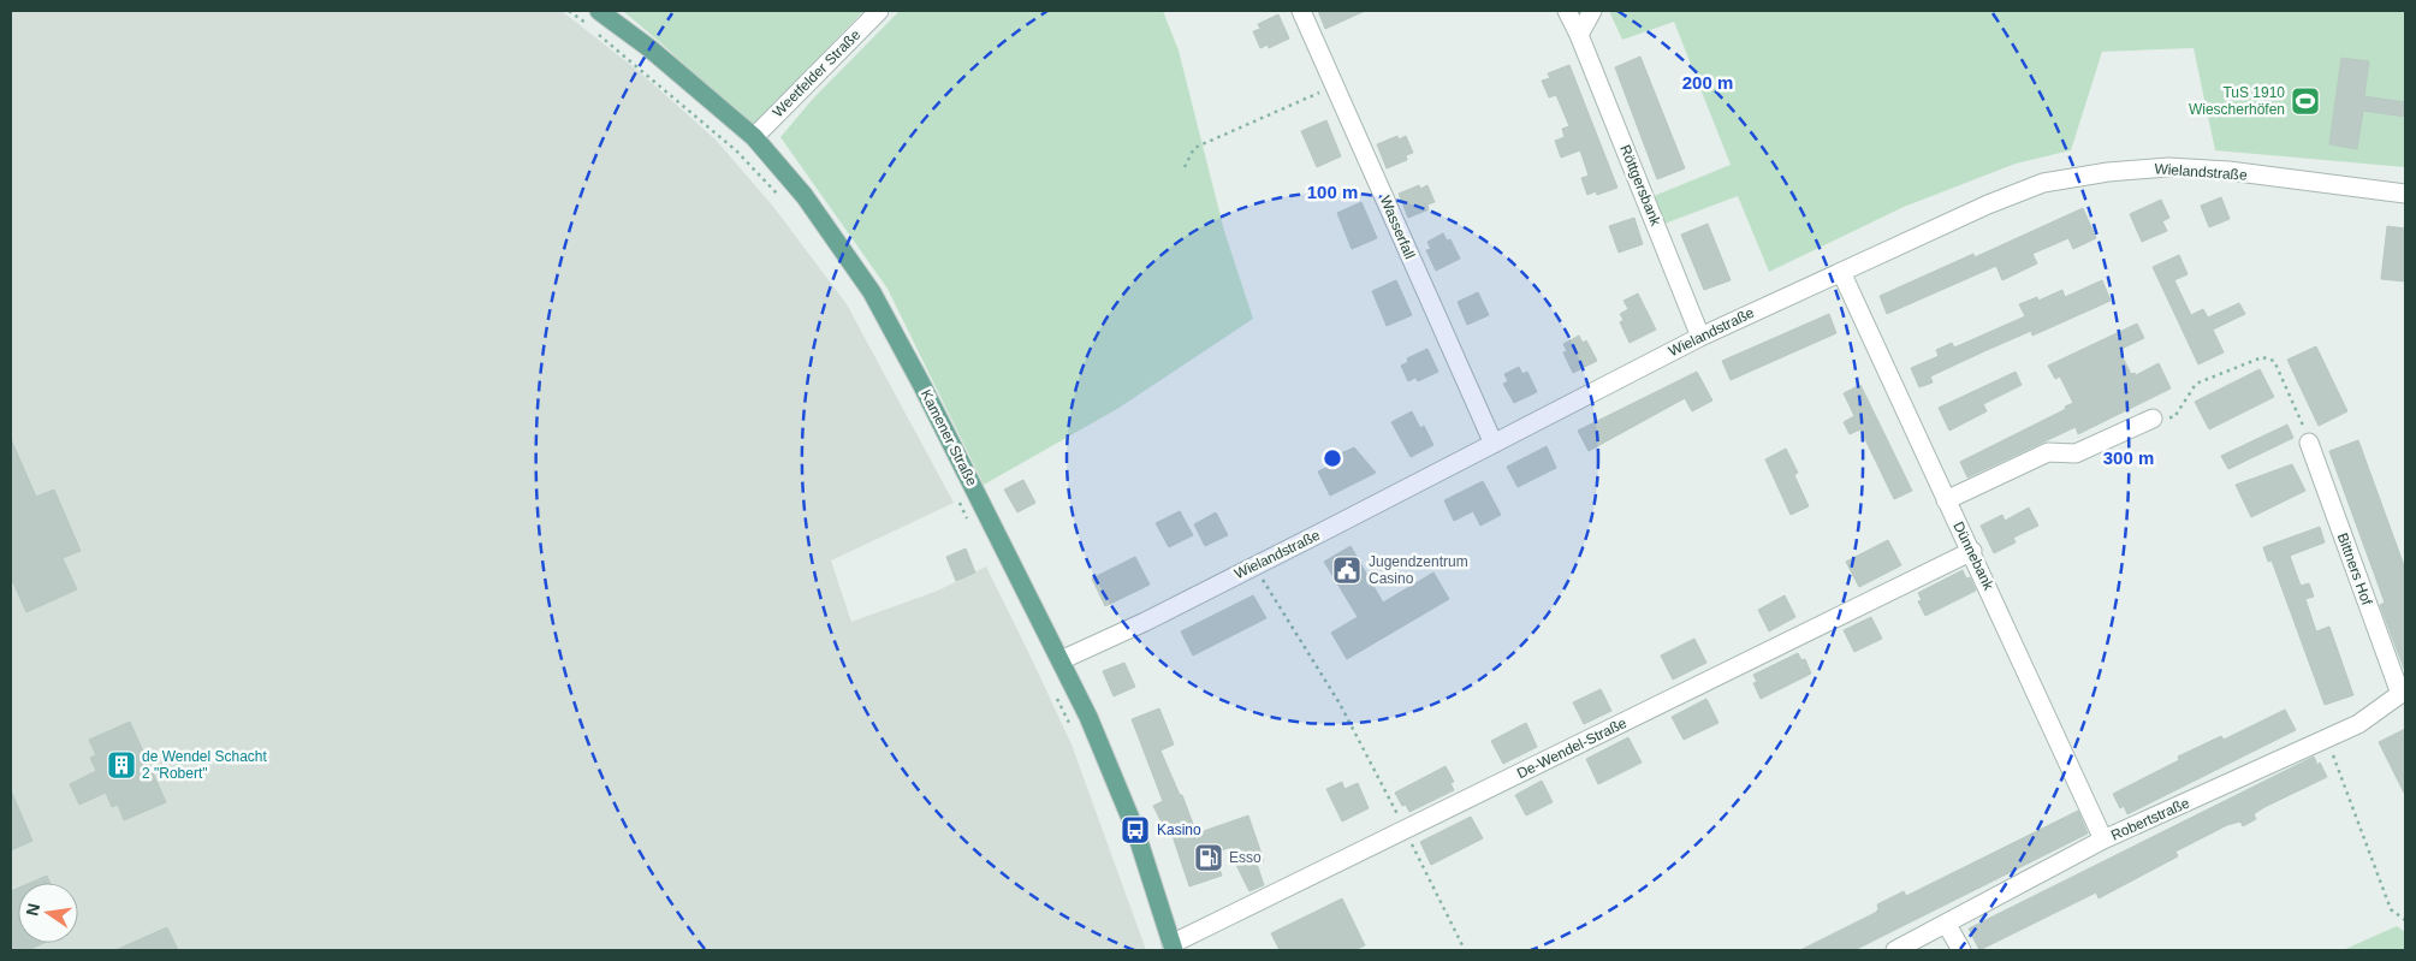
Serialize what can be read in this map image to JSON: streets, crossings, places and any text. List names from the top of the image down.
{
  "streets": {
    "main road": ["Kamener Straße"],
    "street": [
      "Weetfelder Straße",
      "Wielandstraße",
      "Röttgersbank",
      "Wasserfall",
      "Dünnebank",
      "Bittners Hof",
      "De-Wendel-Straße",
      "Robertstraße"
    ]
  },
  "crossings": [
    ["Weetfelder Straße", "Kamener Straße"],
    ["Wielandstraße", "Röttgersbank"],
    ["Wielandstraße", "Wasserfall"],
    ["Wielandstraße", "Kamener Straße"],
    ["Wielandstraße", "Dünnebank"],
    ["Kamener Straße", "De-Wendel-Straße"],
    ["Dünnebank", "De-Wendel-Straße"],
    ["Dünnebank", "Robertstraße"],
    ["Bittners Hof", "Robertstraße"]
  ],
  "places": {
    "sports": ["TuS 1910 Wiescherhöfen"],
    "public building": ["Jugendzentrum Casino"],
    "building": ["de Wendel Schacht 2 \"Robert\""],
    "bus stop": ["Kasino"],
    "fuel station": ["Esso"]
  },
  "north": "left",
  "rings": ["200 m", "100 m", "300 m"]
}
